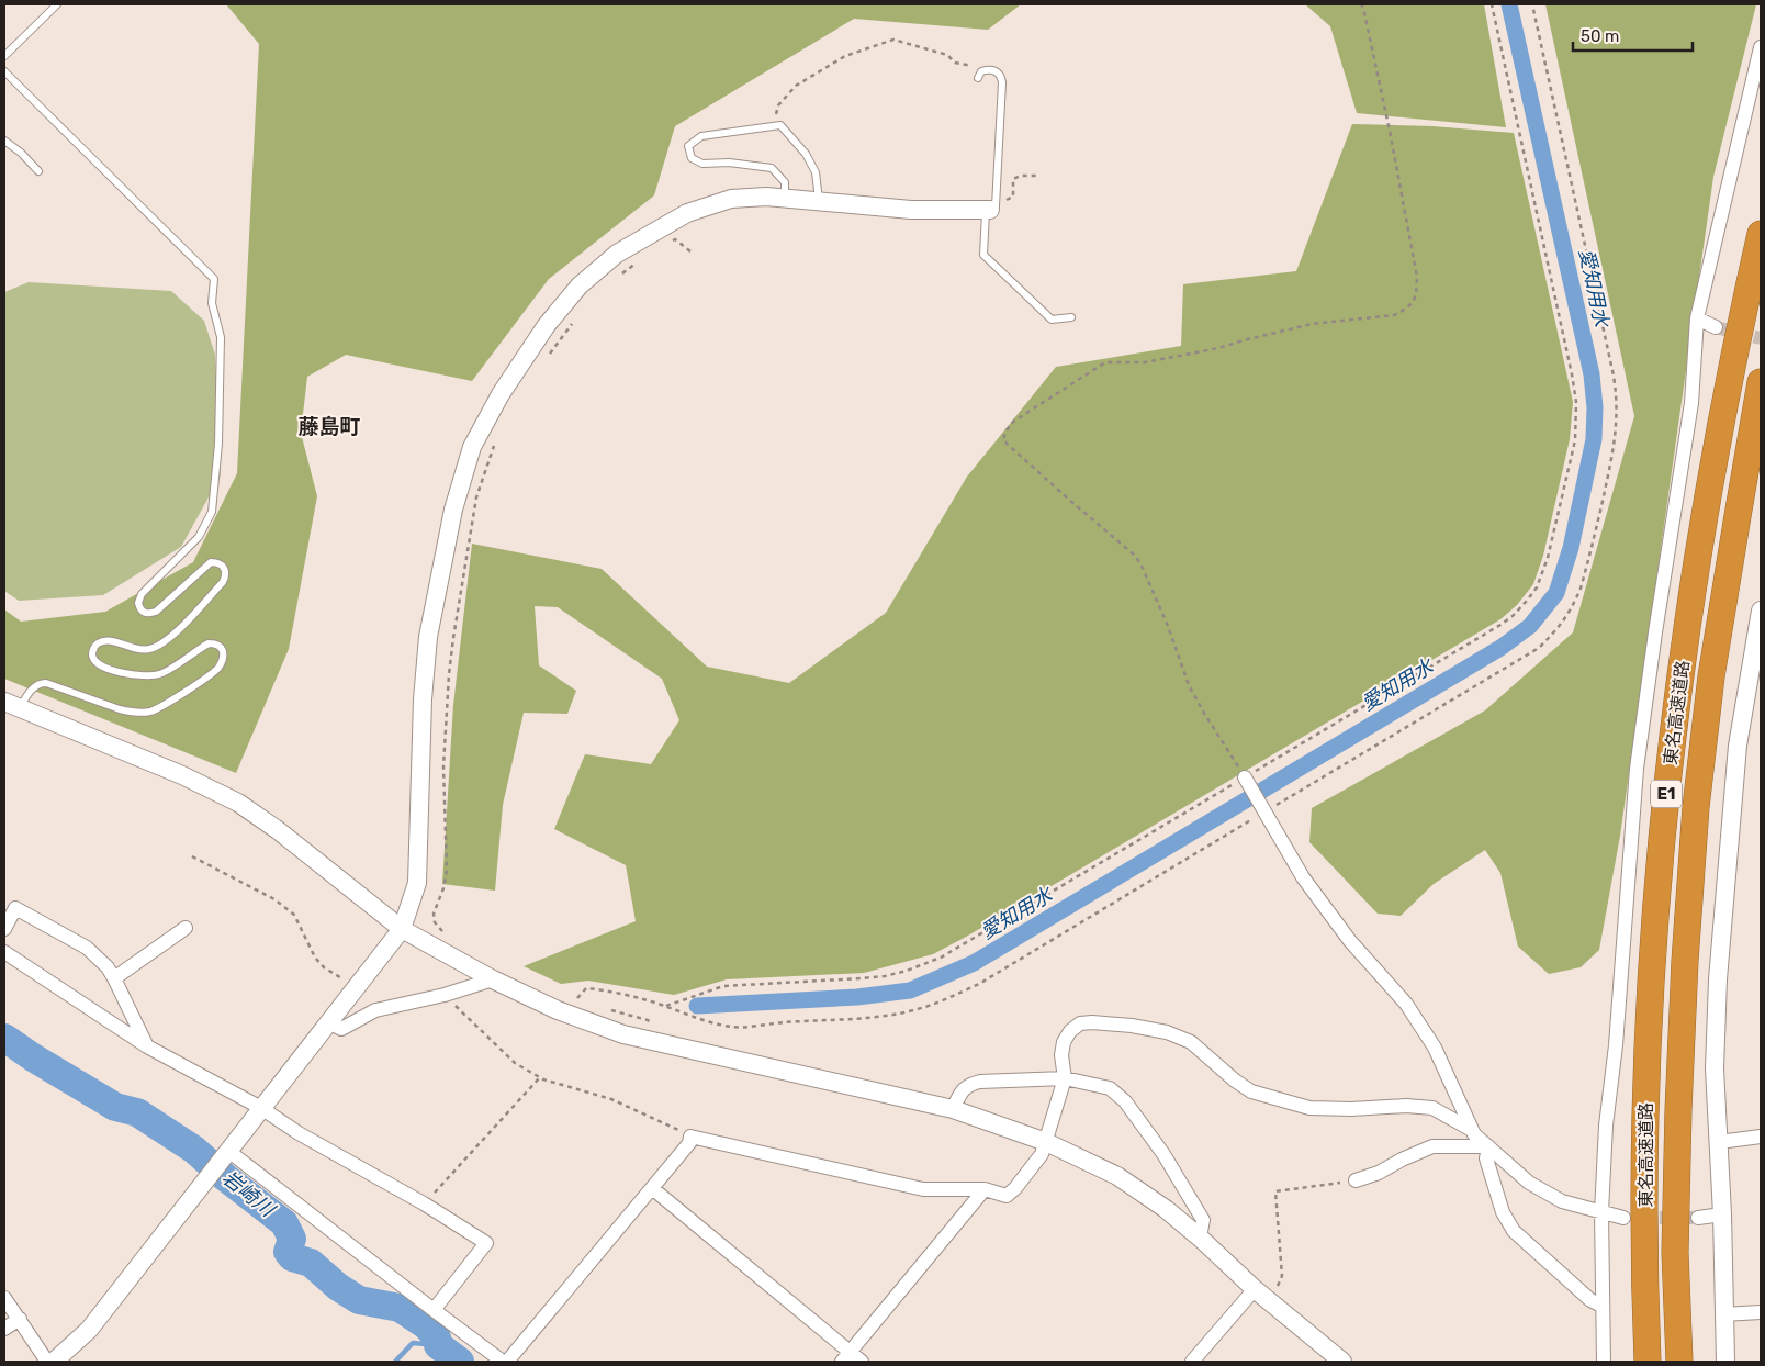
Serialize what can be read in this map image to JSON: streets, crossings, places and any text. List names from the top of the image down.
{
  "streets": {
    "highway": ["東名高速道路", "E1"]
  },
  "districts": ["藤島町"],
  "water": ["愛知用水", "岩崎川"],
  "scale_bar": "50 m"
}
